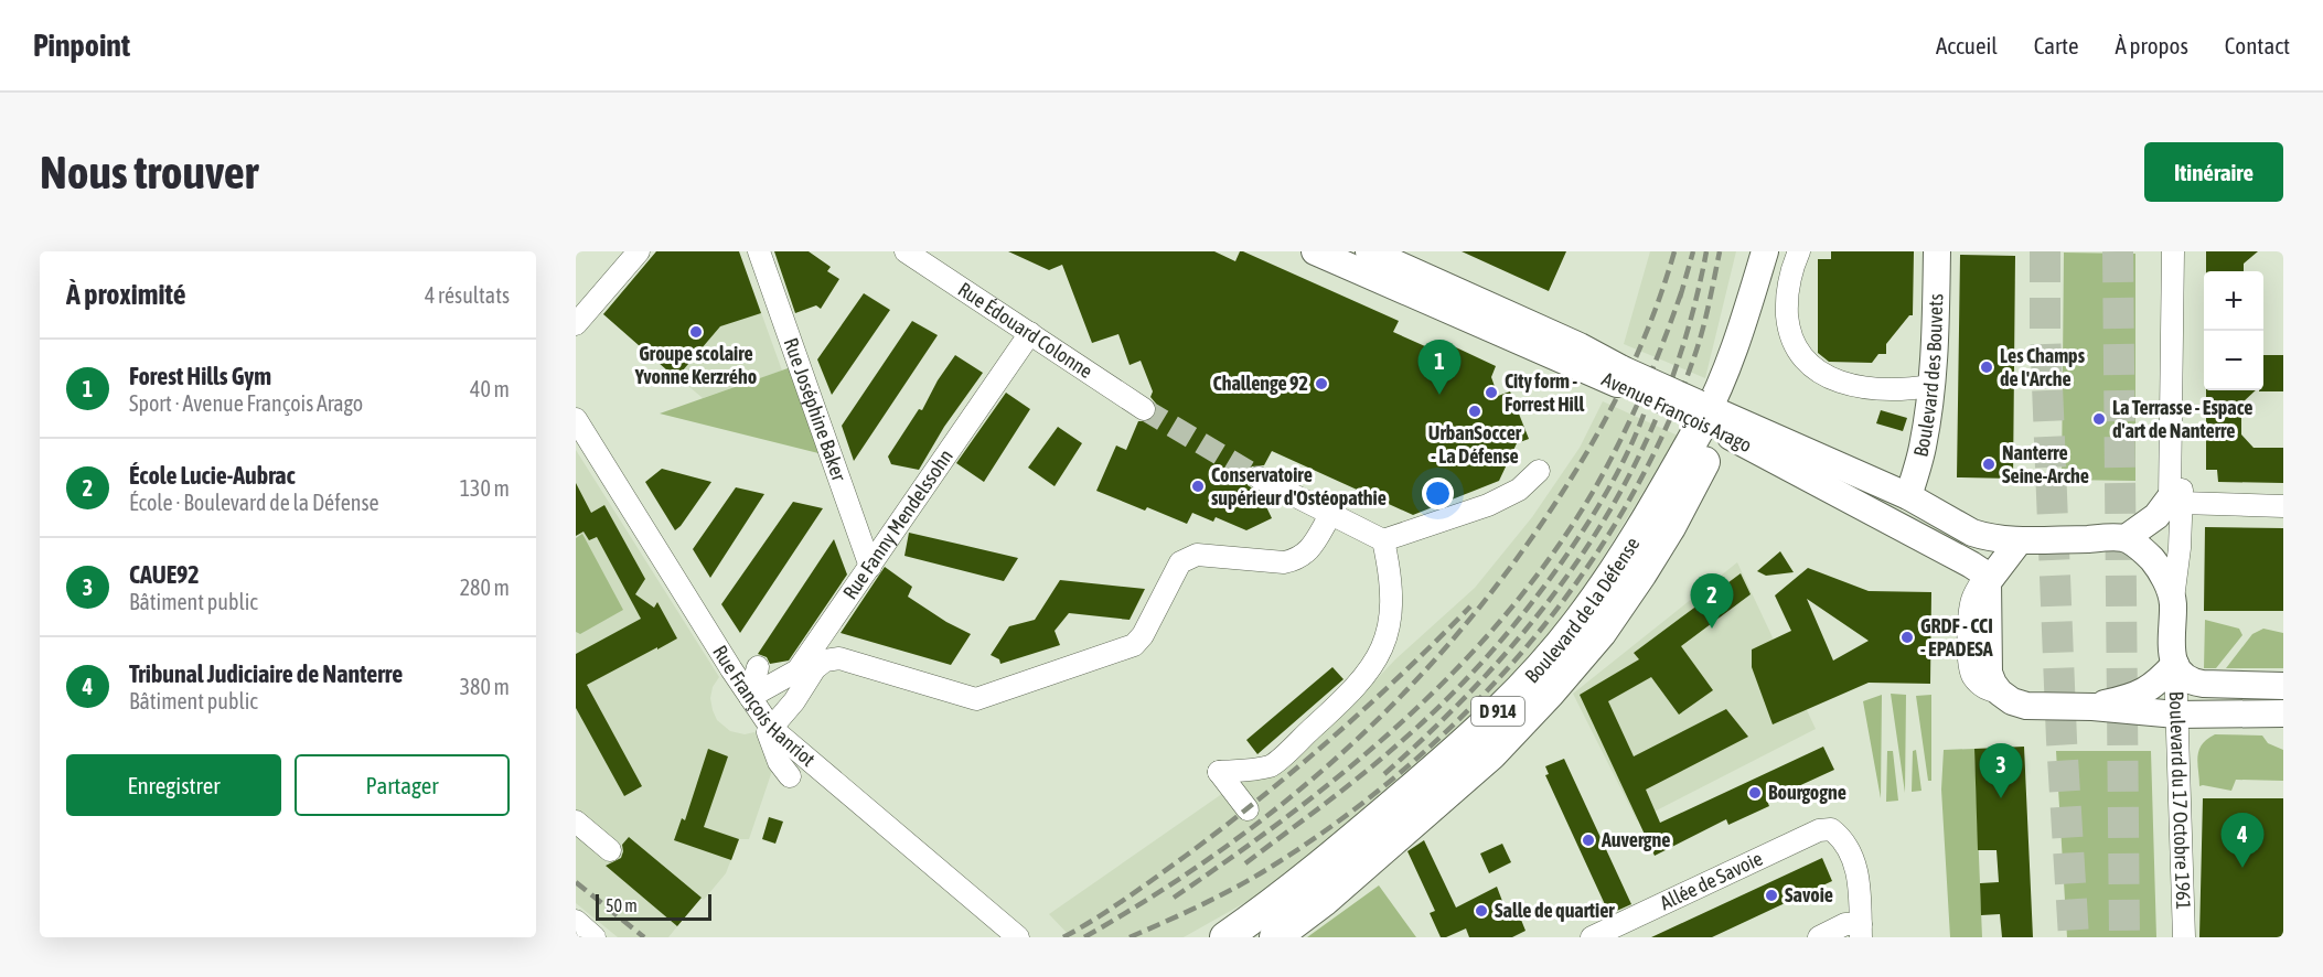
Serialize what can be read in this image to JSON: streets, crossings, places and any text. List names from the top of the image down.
{
  "streets": {
    "highway": ["Boulevard de la Défense", "D 914"],
    "main road": ["Boulevard des Bouvets", "Avenue François Arago"],
    "street": [
      "Rue Édouard Colonne",
      "Rue Joséphine Baker",
      "Rue Fanny Mendelssohn",
      "Rue François Hanriot",
      "Boulevard du 17 Octobre 1961",
      "Allée de Savoie"
    ]
  },
  "crossings": [
    ["Rue Édouard Colonne", "Rue Fanny Mendelssohn"],
    ["Boulevard des Bouvets", "Avenue François Arago"],
    ["Rue Joséphine Baker", "Rue Fanny Mendelssohn"],
    ["Avenue François Arago", "Boulevard de la Défense"],
    ["Avenue François Arago", "Boulevard du 17 Octobre 1961"],
    ["Rue Fanny Mendelssohn", "Rue François Hanriot"]
  ],
  "places": [
    "Groupe scolaire Yvonne Kerzrého",
    "Les Champs de l'Arche",
    "Challenge 92",
    "City form - Forrest Hill",
    "UrbanSoccer - La Défense",
    "La Terrasse - Espace d'art de Nanterre",
    "Nanterre Seine-Arche",
    "Conservatoire supérieur d'Ostéopathie",
    "GRDF - CCI - EPADESA",
    "Bourgogne",
    "Auvergne",
    "Savoie",
    "Salle de quartier"
  ],
  "scale_bar": "50 m",
  "page": {
    "header": "Pinpoint",
    "nav": [
      "Accueil",
      "Carte",
      "À propos",
      "Contact"
    ],
    "buttons": [
      "Itinéraire",
      ["Enregistrer", "Partager"]
    ],
    "title": "Nous trouver",
    "heading": ["À proximité", "4 résultats"],
    "map_buttons": ["+", "−"],
    "list": [
      {
        "mark": "1",
        "name": "Forest Hills Gym",
        "note": "Sport · Avenue François Arago",
        "value": "40 m"
      },
      {
        "mark": "2",
        "name": "École Lucie-Aubrac",
        "note": "École · Boulevard de la Défense",
        "value": "130 m"
      },
      {
        "mark": "3",
        "name": "CAUE92",
        "note": "Bâtiment public",
        "value": "280 m"
      },
      {
        "mark": "4",
        "name": "Tribunal Judiciaire de Nanterre",
        "note": "Bâtiment public",
        "value": "380 m"
      }
    ],
    "pins": [
      "1",
      "2",
      "3",
      "4"
    ],
    "scale": "50 m"
  }
}
